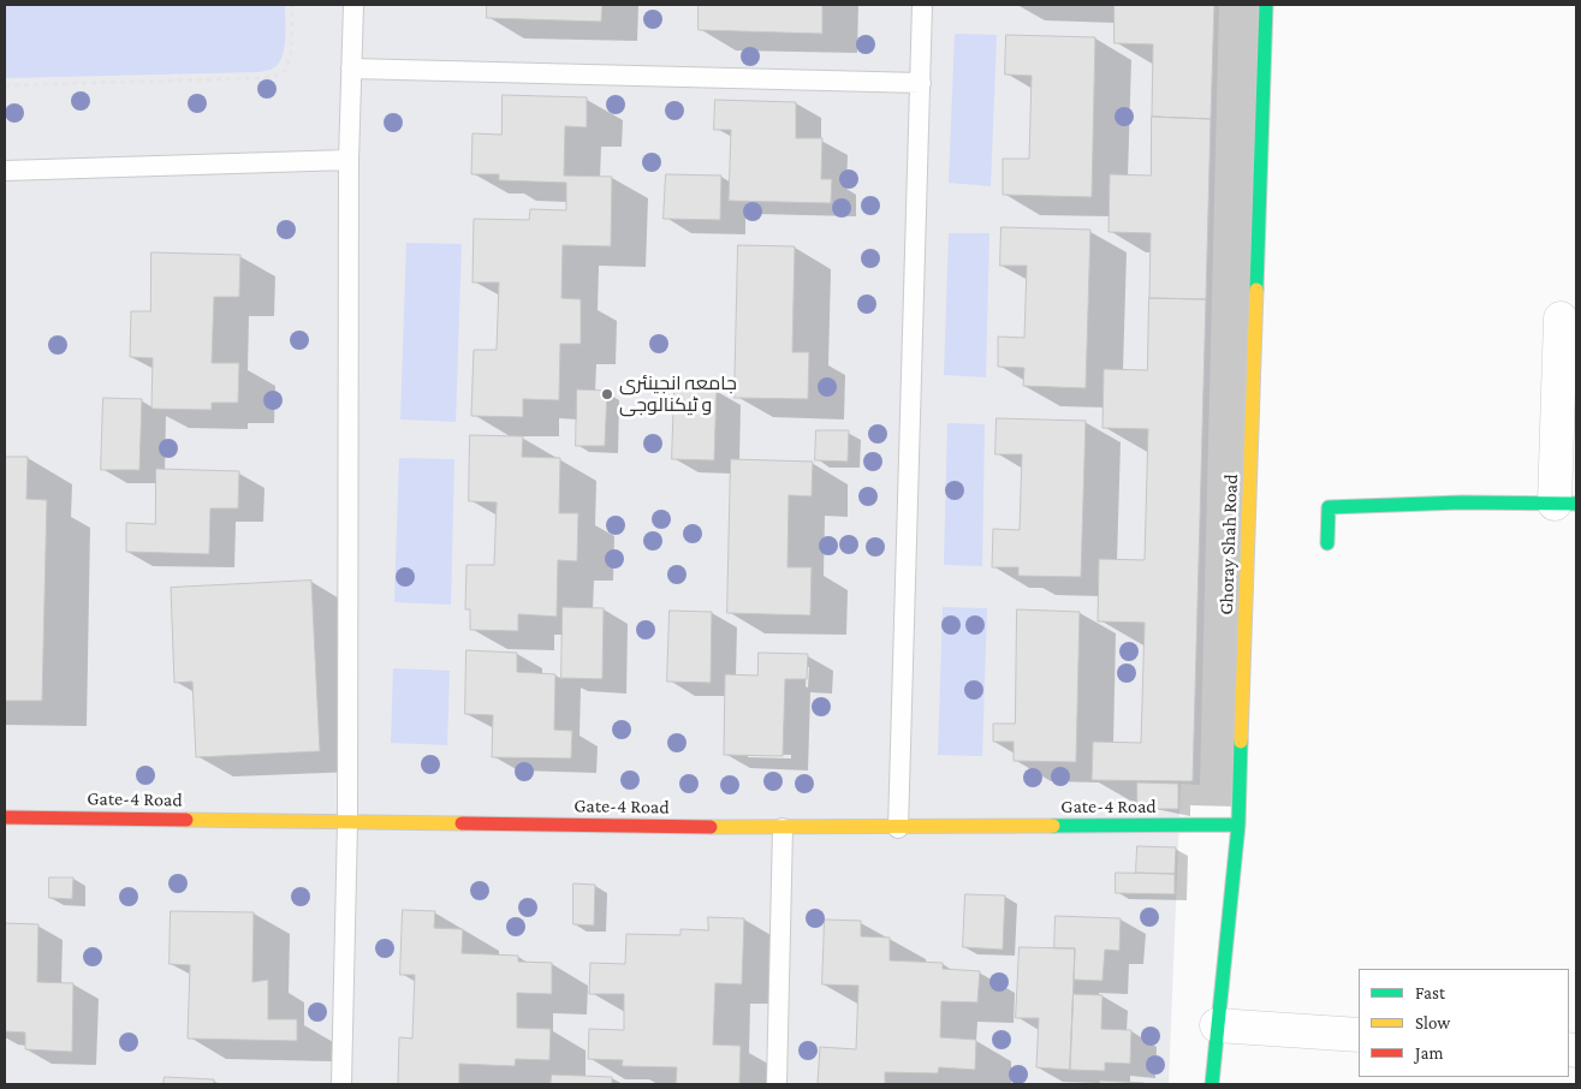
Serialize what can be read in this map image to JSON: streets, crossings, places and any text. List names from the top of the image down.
{
  "streets": {
    "street": ["Ghoray Shah Road", "Gate-4 Road"]
  },
  "crossings": [
    ["Ghoray Shah Road", "Gate-4 Road"]
  ],
  "places": ["جامعہ انجینئری و ٹیکنالوجی"],
  "legend": ["Fast", "Slow", "Jam"]
}
